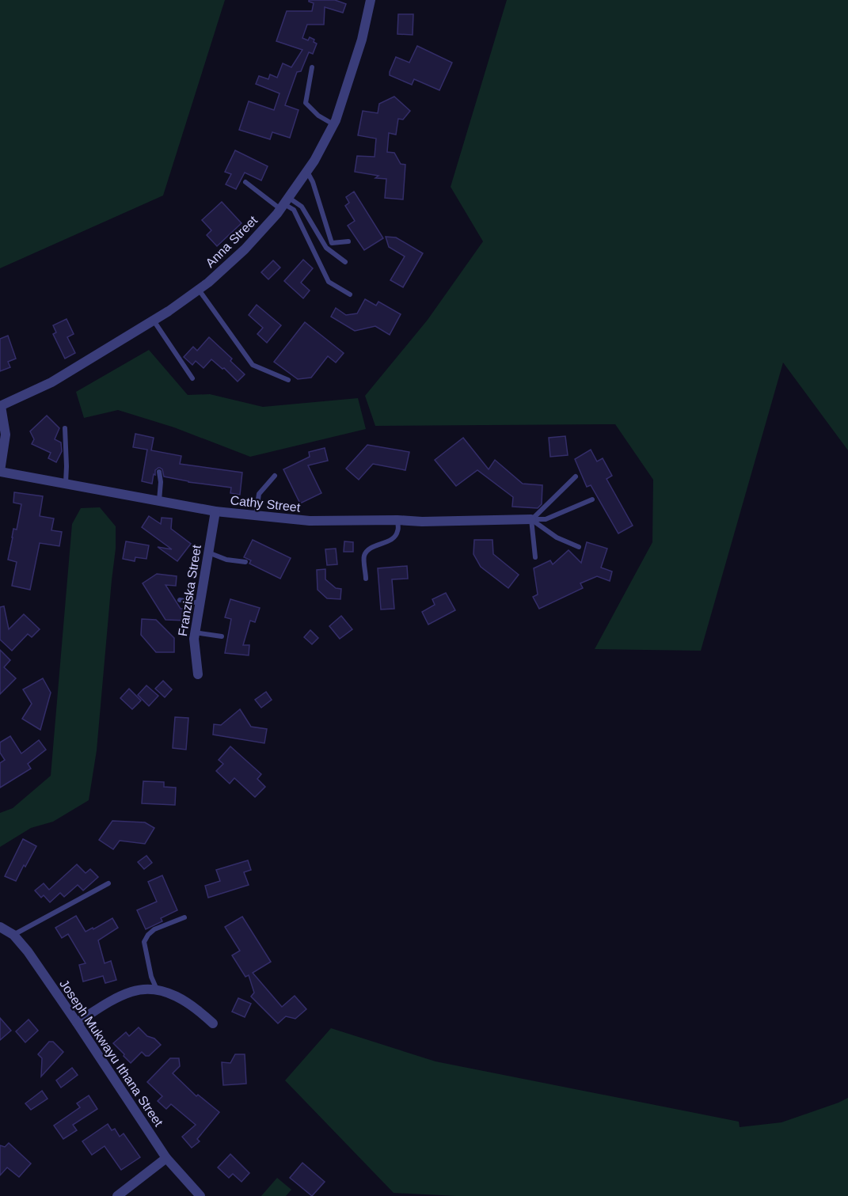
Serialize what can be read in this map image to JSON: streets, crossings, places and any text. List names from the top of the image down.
{
  "streets": {
    "street": [
      "Anna Street",
      "Cathy Street",
      "Franziska Street",
      "Joseph Mukwayu Ithana Street"
    ]
  },
  "crossings": [
    ["Cathy Street", "Franziska Street"]
  ]
}
